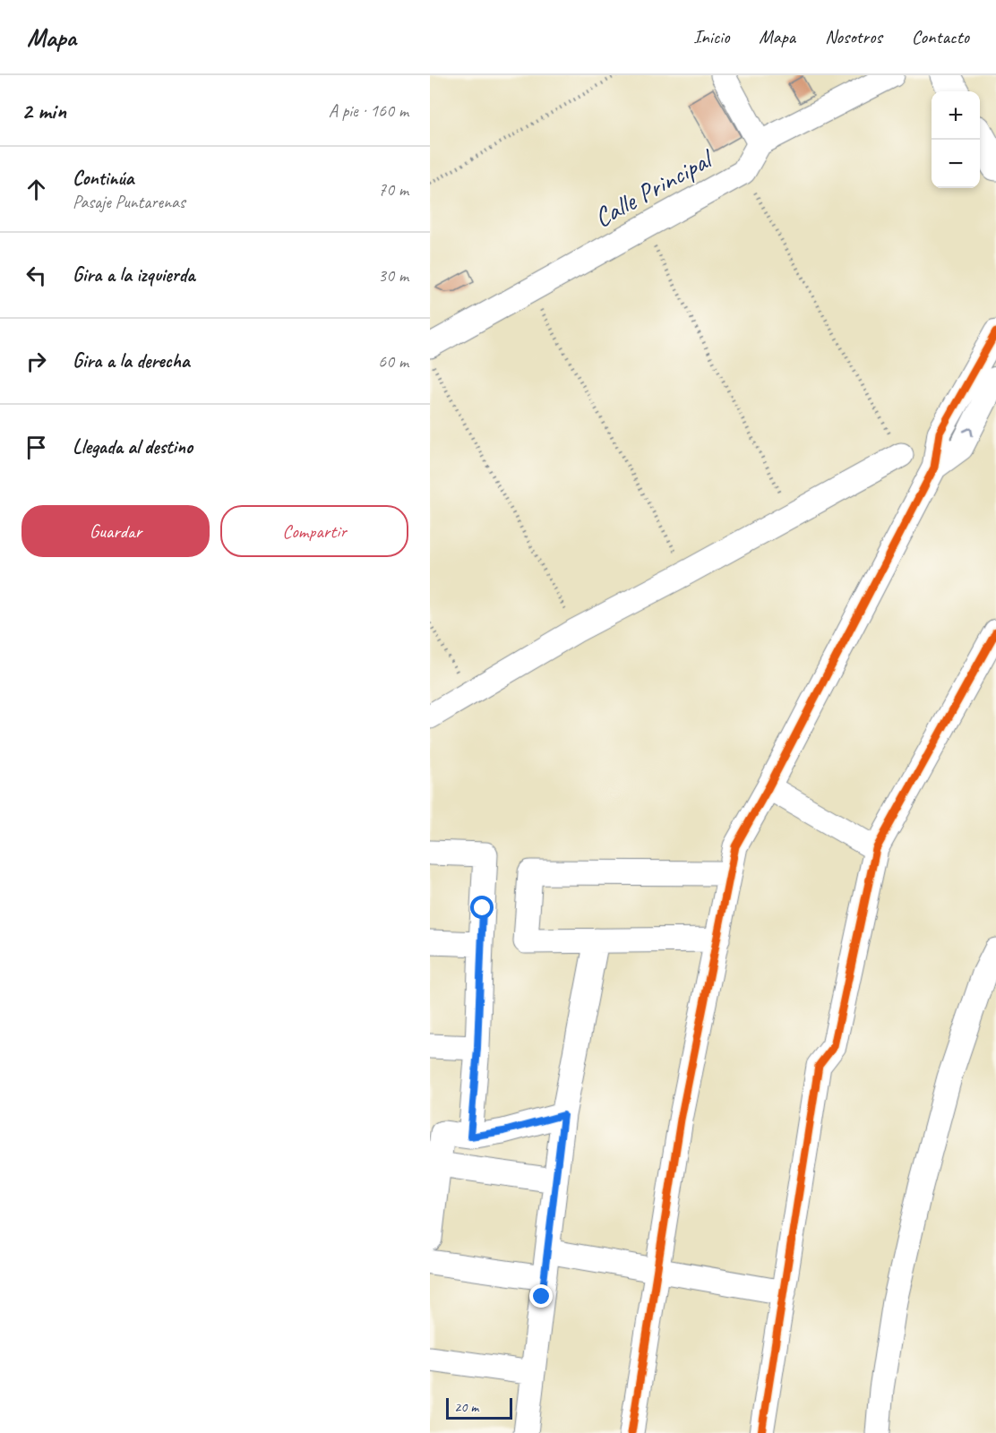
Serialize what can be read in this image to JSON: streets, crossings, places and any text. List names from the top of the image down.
{
  "streets": {
    "street": ["Calle Principal"]
  },
  "scale_bar": "20 m",
  "page": {
    "header": "Mapa",
    "nav": [
      "Inicio",
      "Mapa",
      "Nosotros",
      "Contacto"
    ],
    "heading": ["2 min", "A pie · 160 m"],
    "map_buttons": ["+", "−"],
    "list": [
      ["Continúa", "Pasaje Puntarenas", "70 m"],
      ["Gira a la izquierda", "30 m"],
      ["Gira a la derecha", "60 m"],
      "Llegada al destino"
    ],
    "buttons": ["Guardar", "Compartir"],
    "scale": "20 m"
  }
}
